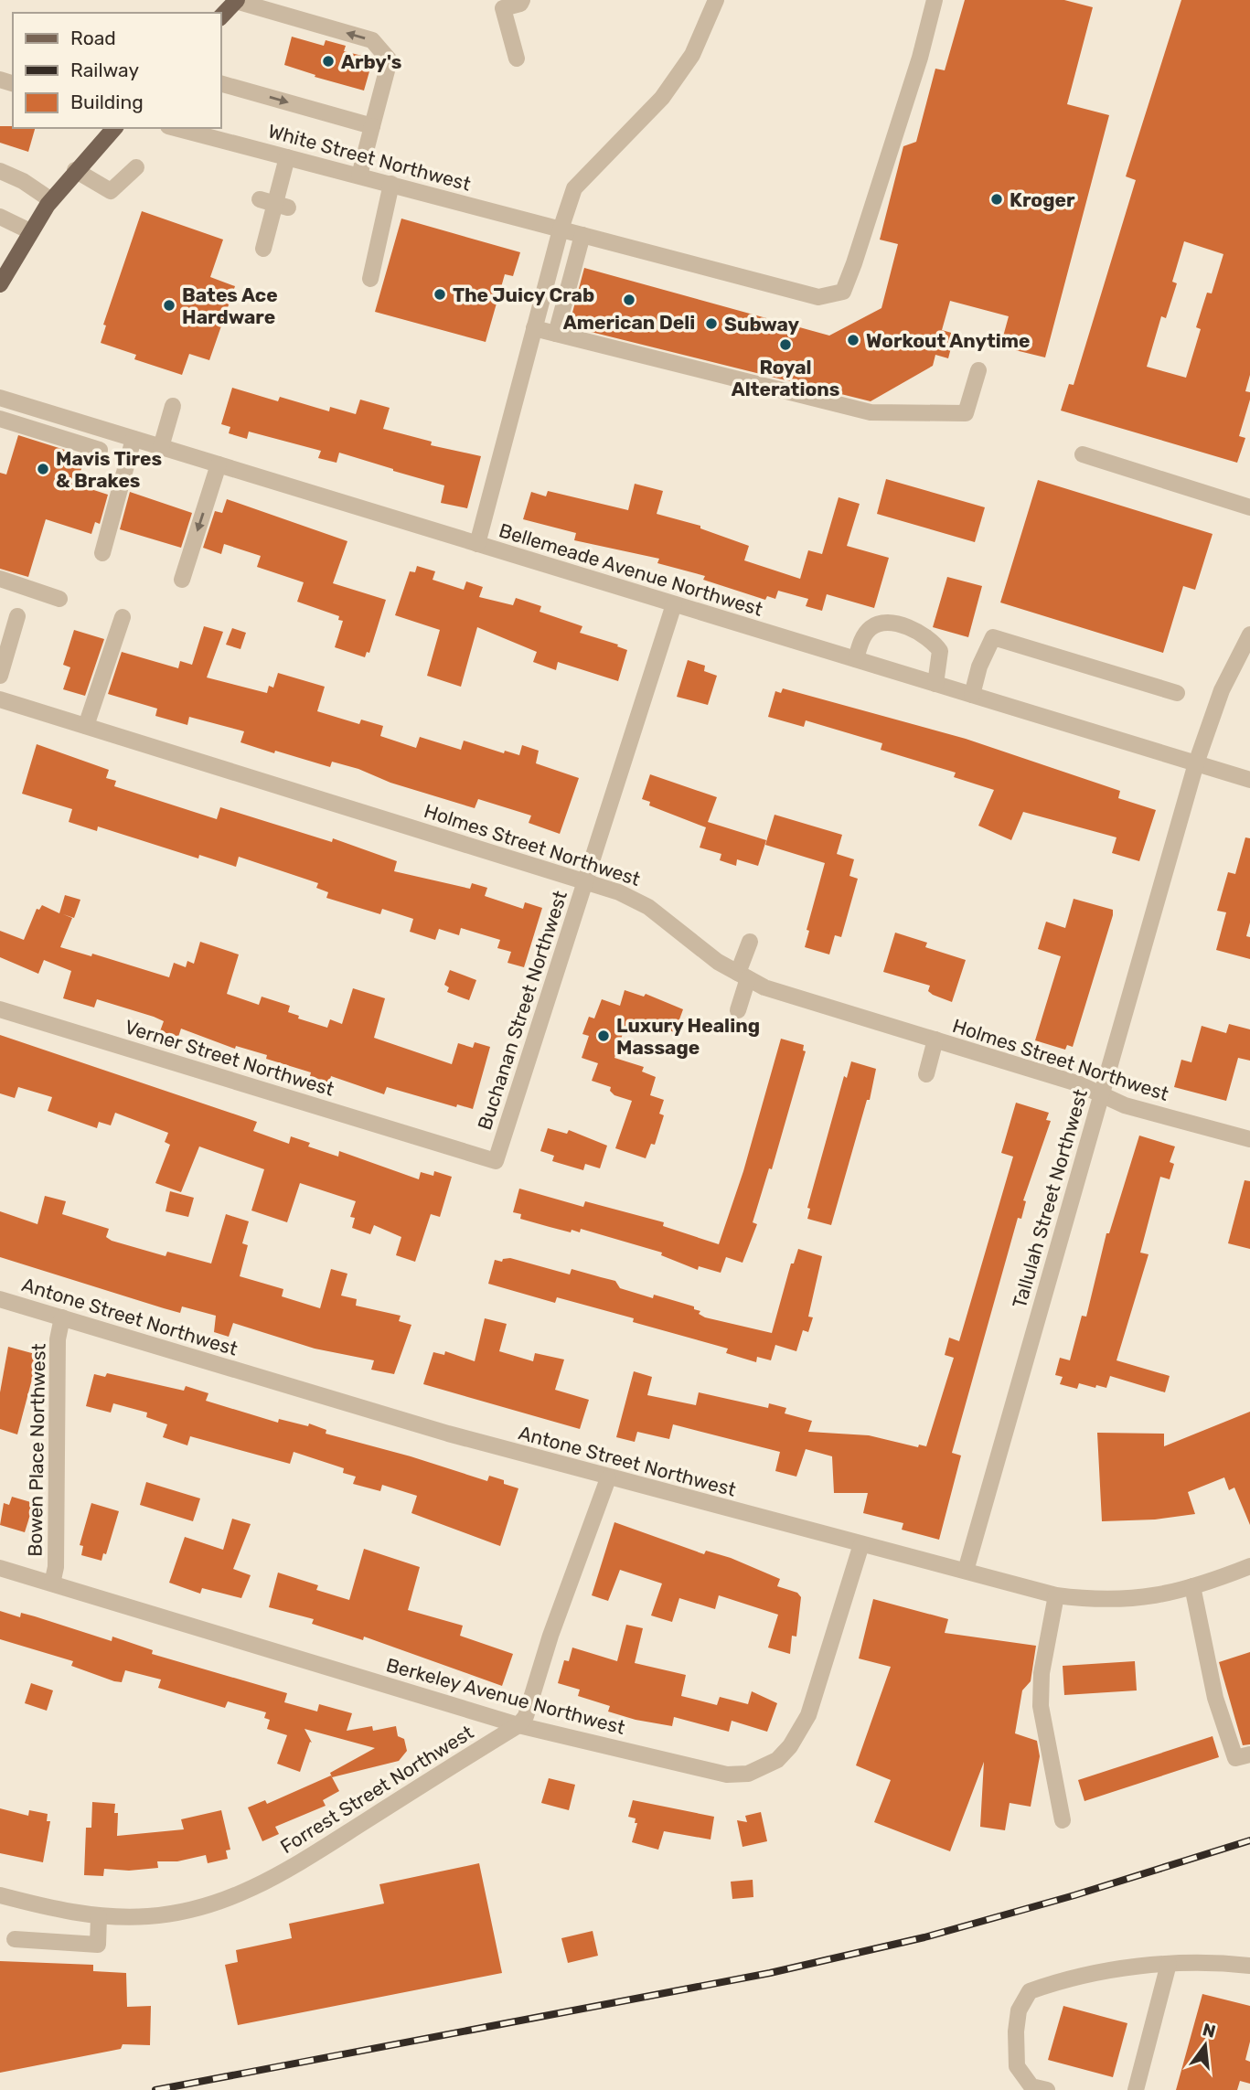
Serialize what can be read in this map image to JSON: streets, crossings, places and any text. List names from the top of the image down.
{
  "streets": {
    "street": [
      "White Street Northwest",
      "Bellemeade Avenue Northwest",
      "Holmes Street Northwest",
      "Buchanan Street Northwest",
      "Verner Street Northwest",
      "Tallulah Street Northwest",
      "Antone Street Northwest",
      "Bowen Place Northwest",
      "Berkeley Avenue Northwest",
      "Forrest Street Northwest"
    ]
  },
  "crossings": [
    ["Bellemeade Avenue Northwest", "Buchanan Street Northwest"],
    ["Bellemeade Avenue Northwest", "Tallulah Street Northwest"],
    ["Holmes Street Northwest", "Buchanan Street Northwest"],
    ["Holmes Street Northwest", "Tallulah Street Northwest"],
    ["Buchanan Street Northwest", "Verner Street Northwest"],
    ["Tallulah Street Northwest", "Antone Street Northwest"],
    ["Antone Street Northwest", "Bowen Place Northwest"],
    ["Antone Street Northwest", "Berkeley Avenue Northwest"],
    ["Bowen Place Northwest", "Berkeley Avenue Northwest"],
    ["Berkeley Avenue Northwest", "Forrest Street Northwest"]
  ],
  "places": [
    "Arby's",
    "Kroger",
    "The Juicy Crab",
    "American Deli",
    "Bates Ace Hardware",
    "Subway",
    "Workout Anytime",
    "Royal Alterations",
    "Mavis Tires & Brakes",
    "Luxury Healing Massage"
  ],
  "legend": ["Road", "Railway", "Building"],
  "north": "top"
}
